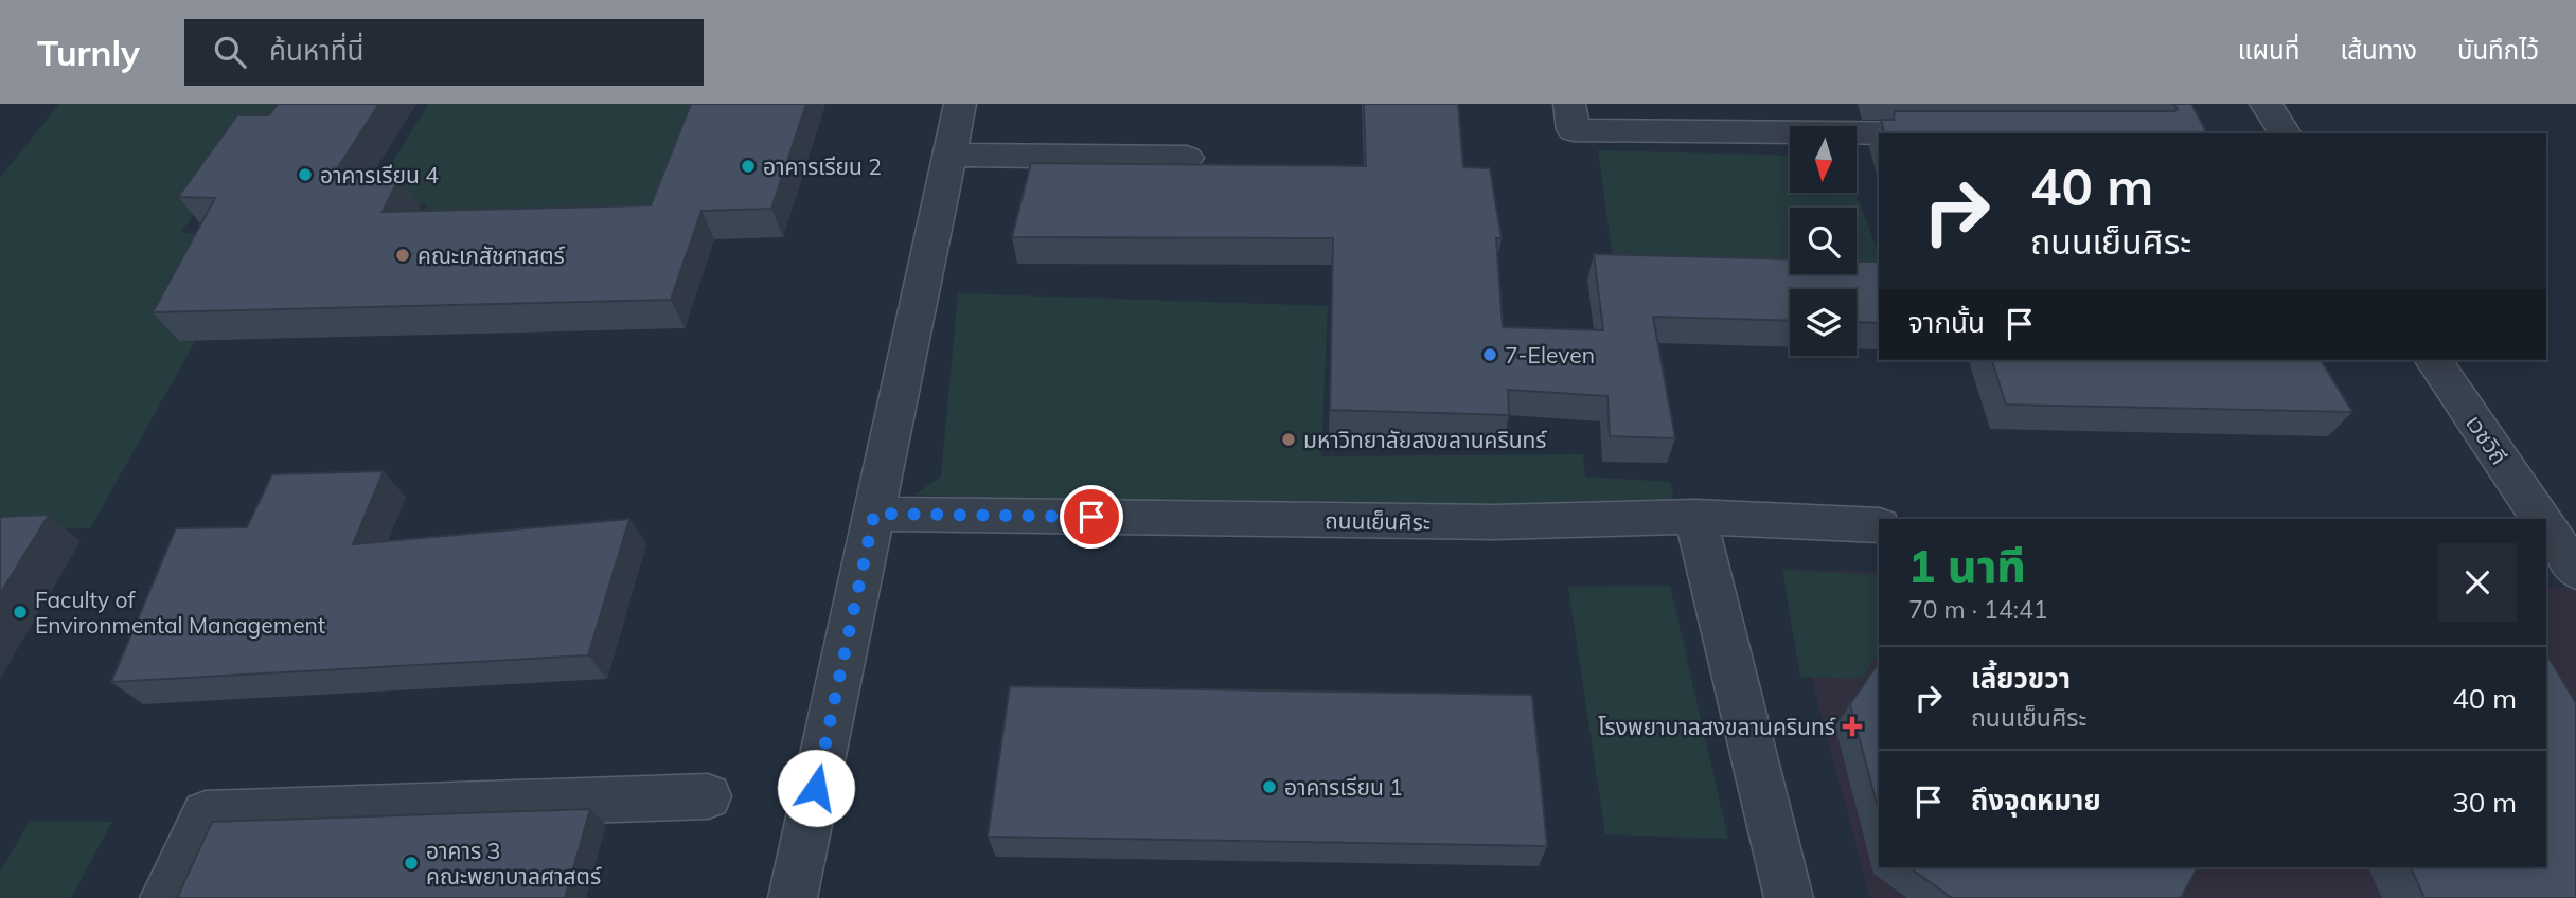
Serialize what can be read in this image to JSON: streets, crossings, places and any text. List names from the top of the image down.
{
  "streets": {
    "street": ["เวชวิถี", "ถนนเย็นศิระ"]
  },
  "places": {
    "other": [
      "อาคารเรียน 2",
      "อาคารเรียน 4",
      "คณะเภสัชศาสตร์",
      "7-Eleven",
      "มหาวิทยาลัยสงขลานครินทร์",
      "Faculty of Environmental Management",
      "อาคารเรียน 1",
      "อาคาร 3 คณะพยาบาลศาสตร์"
    ],
    "health": ["โรงพยาบาลสงขลานครินทร์"]
  },
  "north": "bottom",
  "page": {
    "header": "Turnly",
    "search": "ค้นหาที่นี่",
    "nav": ["แผนที่", "เส้นทาง", "บันทึกไว้"],
    "turn": ["40 m", "ถนนเย็นศิระ"],
    "then": "จากนั้น",
    "heading": ["1 นาที", "70 m · 14:41"],
    "list": [
      {
        "name": "เลี้ยวขวา",
        "note": "ถนนเย็นศิระ",
        "value": "40 m"
      },
      {
        "name": "ถึงจุดหมาย",
        "value": "30 m"
      }
    ]
  }
}
